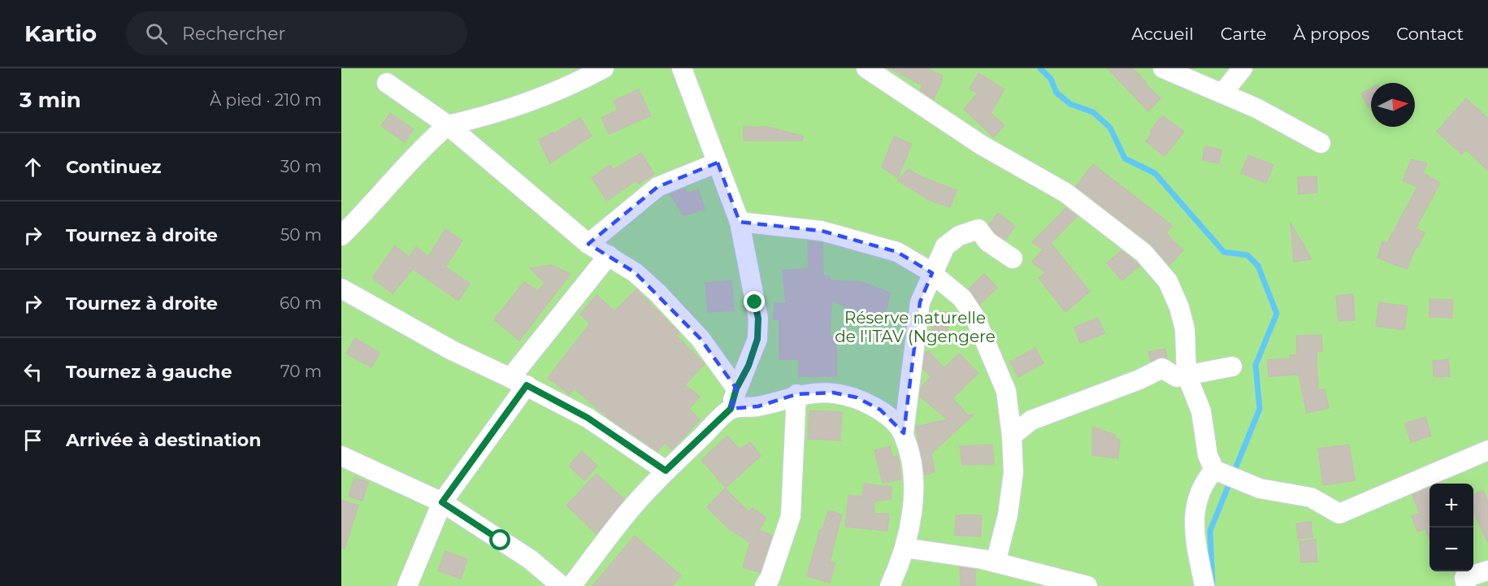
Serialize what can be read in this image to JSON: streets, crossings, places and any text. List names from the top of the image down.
{
  "parks": ["Réserve naturelle de l'ITAV (Ngengere"],
  "north": "right",
  "page": {
    "header": "Kartio",
    "search": "Rechercher",
    "nav": [
      "Accueil",
      "Carte",
      "À propos",
      "Contact"
    ],
    "heading": ["3 min", "À pied · 210 m"],
    "list": [
      ["Continuez", "30 m"],
      ["Tournez à droite", "50 m"],
      ["Tournez à droite", "60 m"],
      ["Tournez à gauche", "70 m"],
      "Arrivée à destination"
    ],
    "map_buttons": ["+", "−"]
  }
}
